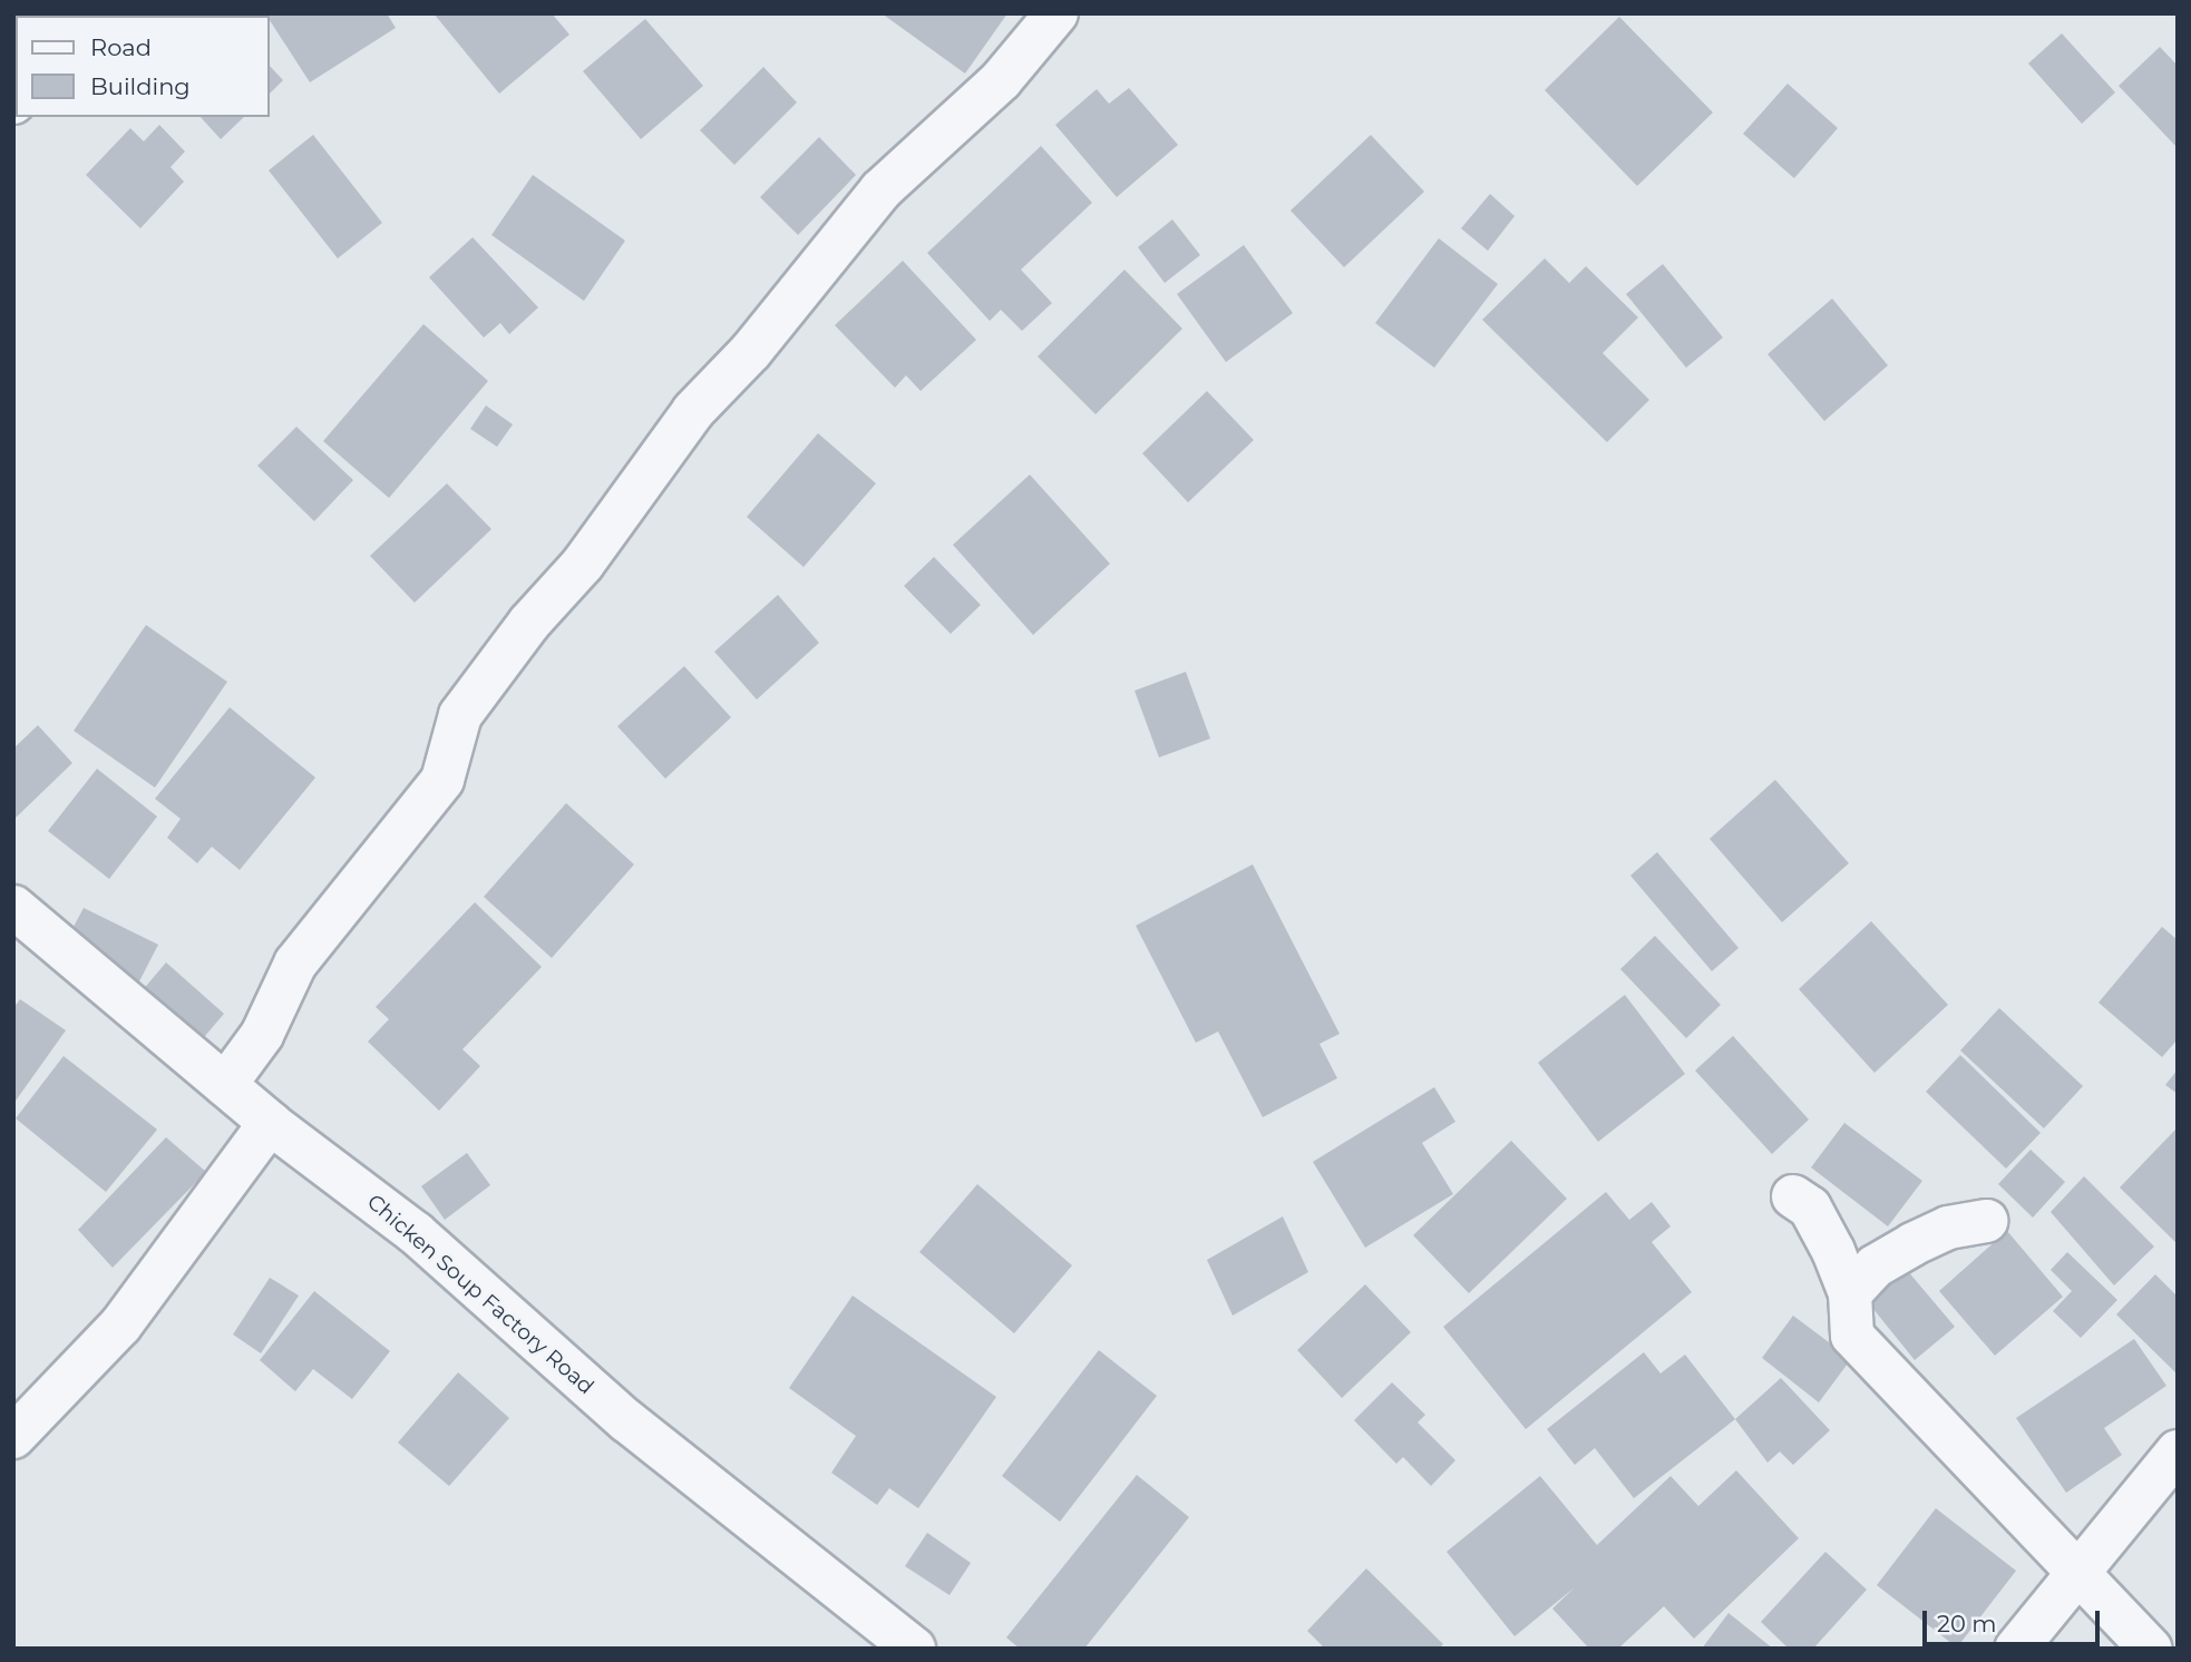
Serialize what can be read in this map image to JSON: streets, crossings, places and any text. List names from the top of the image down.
{
  "streets": {
    "street": ["Chicken Soup Factory Road"]
  },
  "legend": ["Road", "Building"],
  "scale_bar": "20 m"
}
